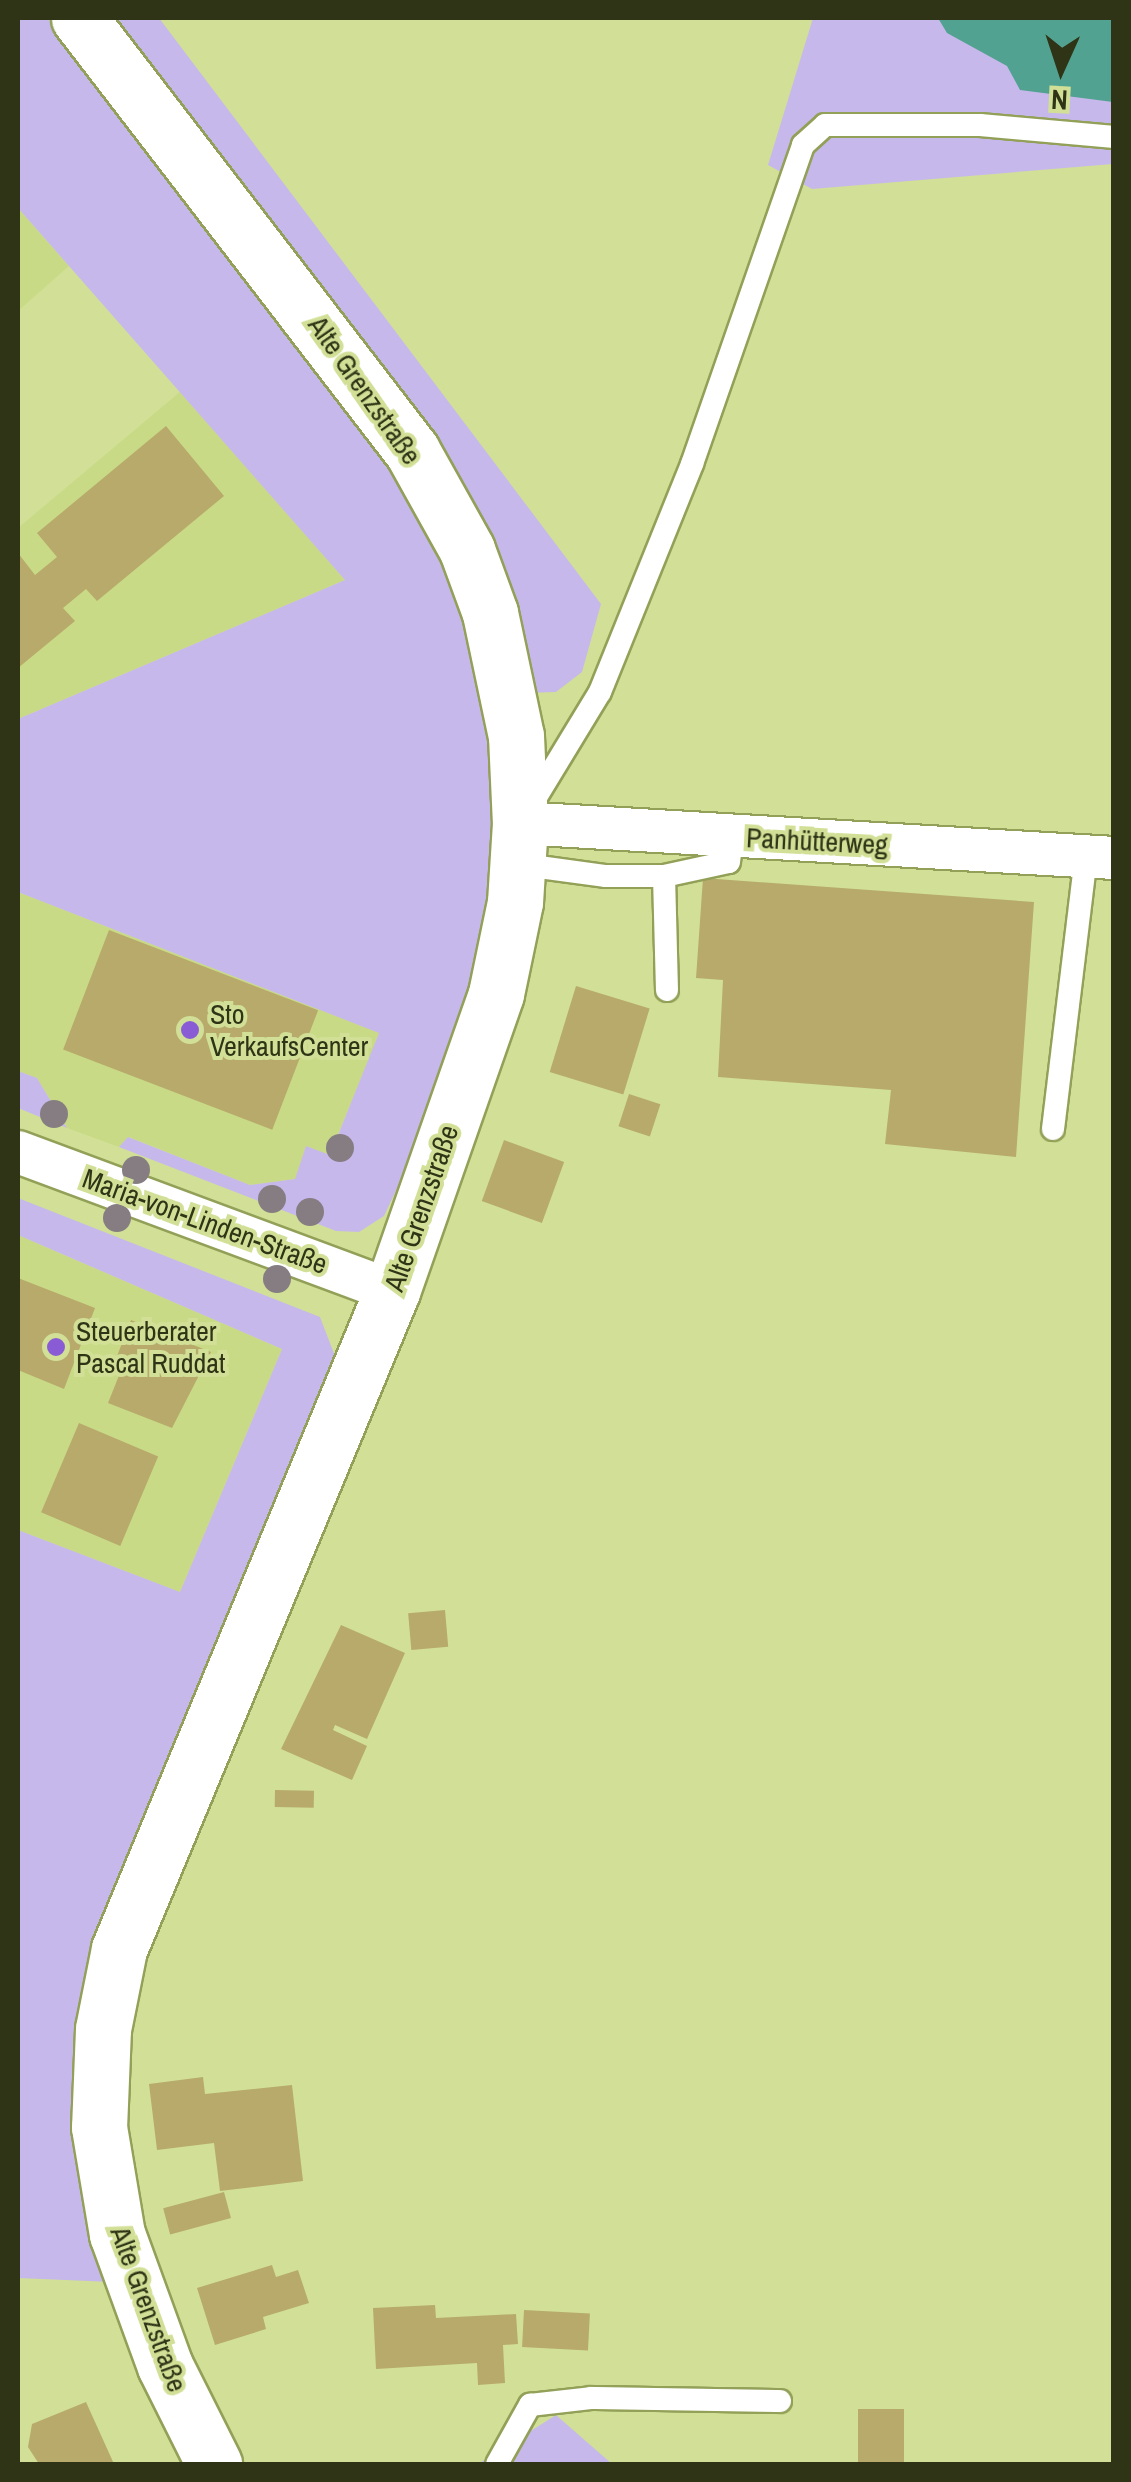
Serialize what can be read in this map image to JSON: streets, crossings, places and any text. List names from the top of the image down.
{
  "streets": {
    "street": ["Alte Grenzstraße", "Panhütterweg", "Maria-von-Linden-Straße"]
  },
  "crossings": [
    ["Alte Grenzstraße", "Panhütterweg"],
    ["Alte Grenzstraße", "Maria-von-Linden-Straße"]
  ],
  "places": ["Sto VerkaufsCenter", "Steuerberater Pascal Ruddat"],
  "north": "bottom"
}
